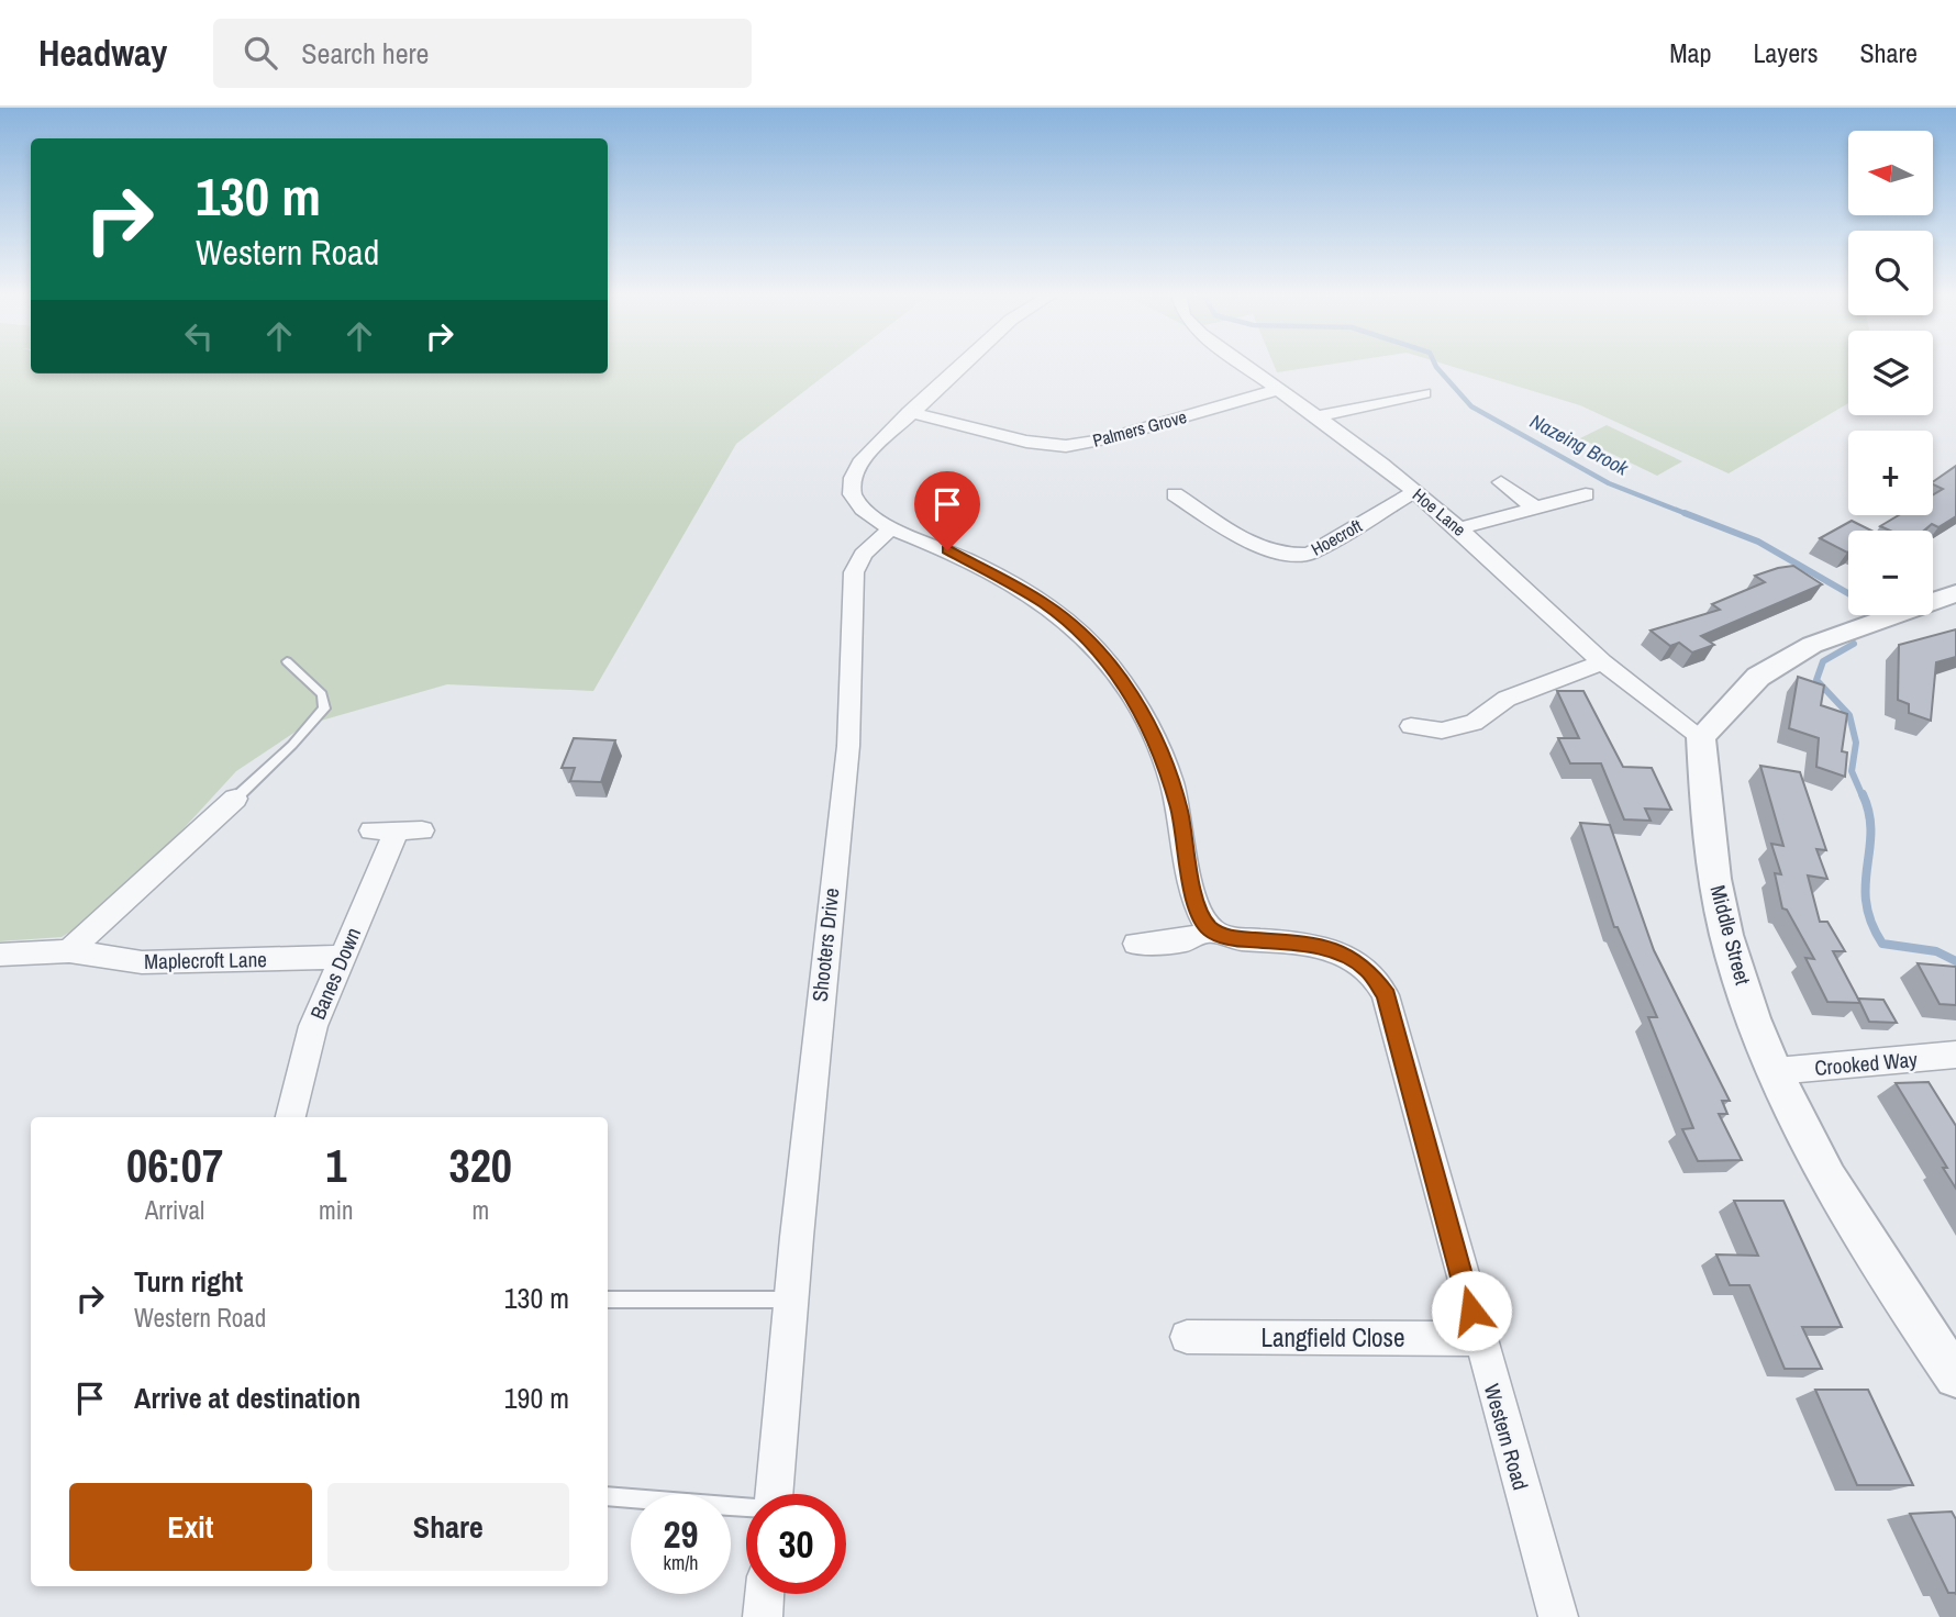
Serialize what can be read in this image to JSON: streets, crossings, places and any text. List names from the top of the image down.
{
  "streets": {
    "street": [
      "Palmers Grove",
      "Hoe Lane",
      "Hoecroft",
      "Middle Street",
      "Shooters Drive",
      "Maplecroft Lane",
      "Banes Down",
      "Crooked Way",
      "Langfield Close",
      "Western Road"
    ]
  },
  "crossings": [
    ["Palmers Grove", "Hoe Lane"],
    ["Hoe Lane", "Hoecroft"],
    ["Hoe Lane", "Middle Street"],
    ["Middle Street", "Crooked Way"],
    ["Maplecroft Lane", "Banes Down"],
    ["Langfield Close", "Western Road"]
  ],
  "water": ["Nazeing Brook"],
  "north": "left",
  "page": {
    "header": "Headway",
    "search": "Search here",
    "nav": ["Map", "Layers", "Share"],
    "map_buttons": ["+", "−"],
    "turn": ["130 m", "Western Road"],
    "eta": [
      "06:07",
      "Arrival",
      "1",
      "min",
      "320",
      "m"
    ],
    "list": [
      {
        "name": "Turn right",
        "note": "Western Road",
        "value": "130 m"
      },
      {
        "name": "Arrive at destination",
        "value": "190 m"
      }
    ],
    "buttons": ["Exit", "Share"],
    "speed": "29 km/h",
    "limit": "30"
  }
}
